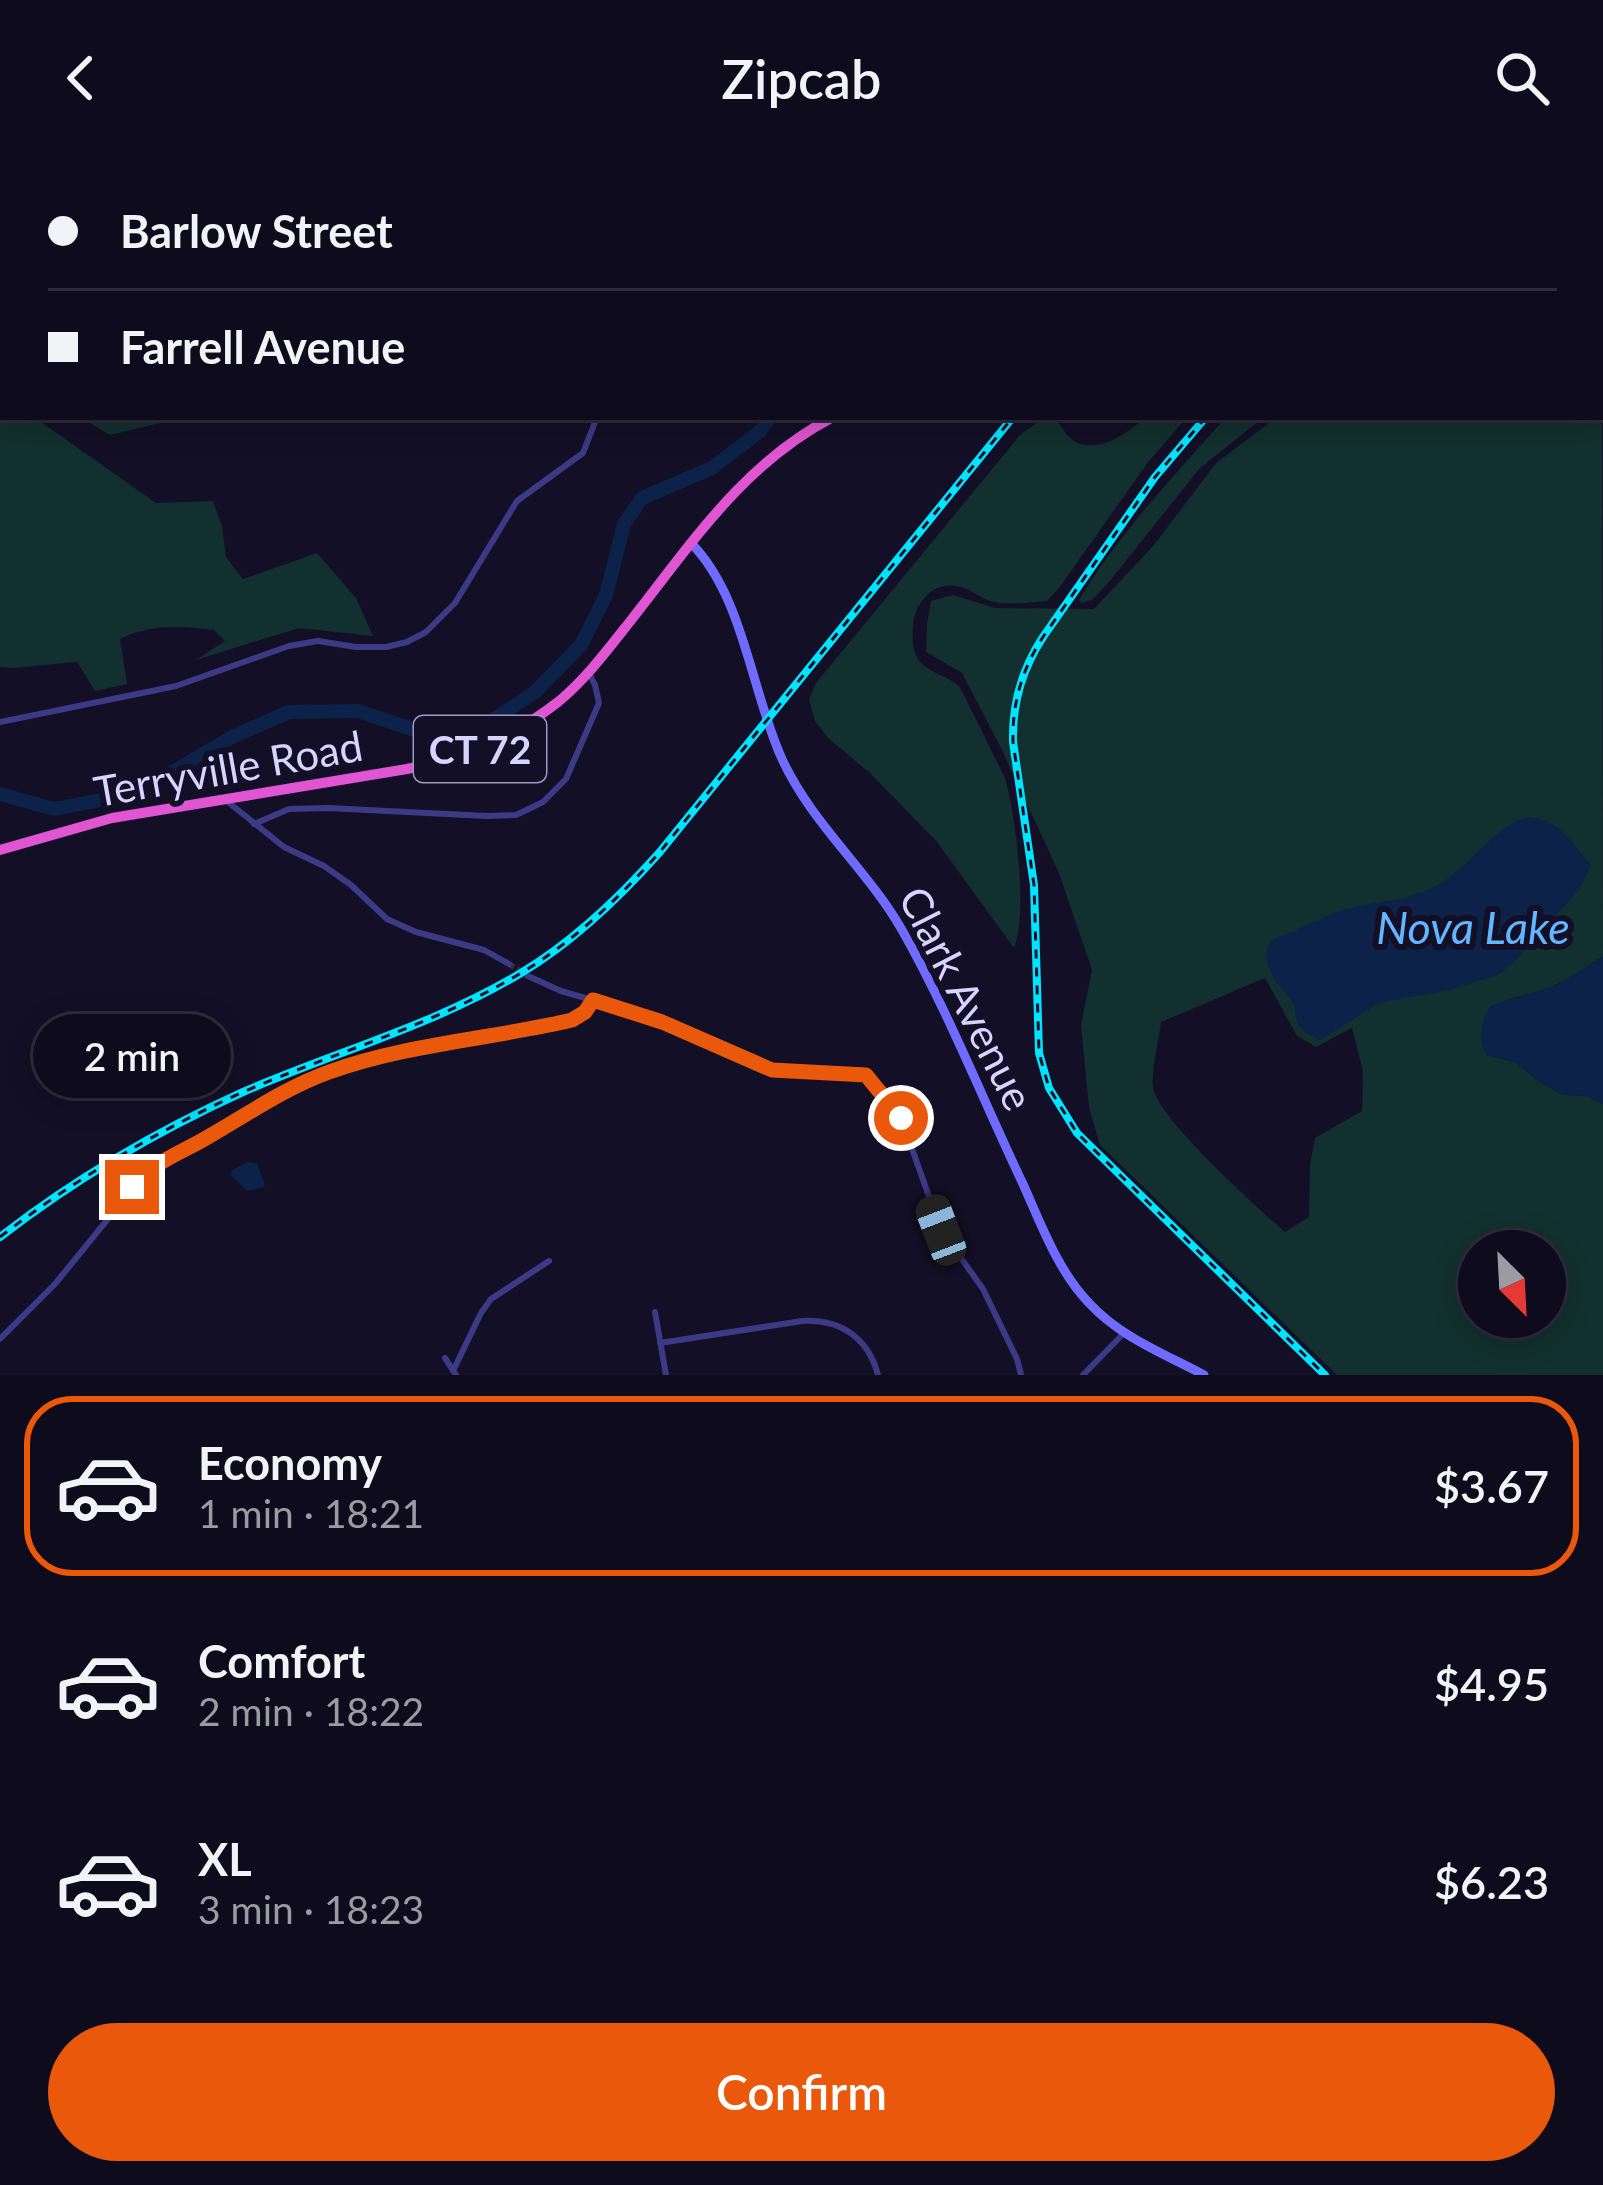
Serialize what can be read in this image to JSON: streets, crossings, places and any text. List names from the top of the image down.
{
  "streets": {
    "highway": ["CT 72", "Terryville Road"],
    "main road": ["Clark Avenue"]
  },
  "crossings": [
    ["Terryville Road", "Clark Avenue"]
  ],
  "water": ["Nova Lake"],
  "north": "bottom right",
  "page": {
    "header": "Zipcab",
    "banner": ["Barlow Street", "Farrell Avenue"],
    "bubble": "2 min",
    "list": [
      {
        "name": "Economy",
        "note": "1 min · 18:21",
        "value": "$3.67"
      },
      {
        "name": "Comfort",
        "note": "2 min · 18:22",
        "value": "$4.95"
      },
      {
        "name": "XL",
        "note": "3 min · 18:23",
        "value": "$6.23"
      }
    ],
    "buttons": "Confirm"
  }
}
